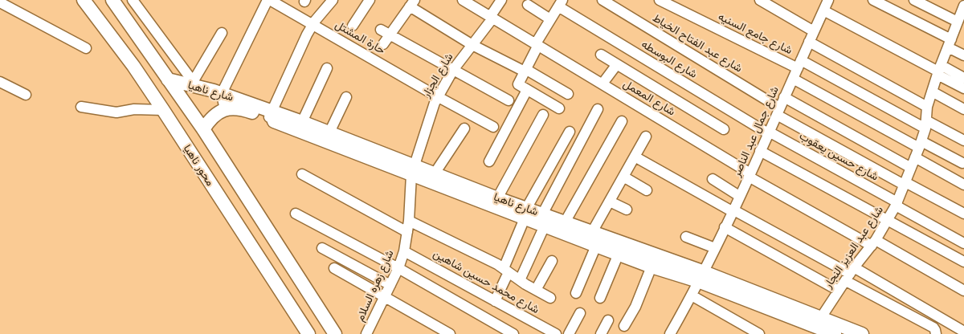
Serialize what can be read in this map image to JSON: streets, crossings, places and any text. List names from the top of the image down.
{
  "streets": {
    "main road": ["شارع ناهيا", "محور ناهيا"],
    "street": [
      "شارع جامع السنيه",
      "حارة المشتل",
      "شارع عبد الفتاح الخياط",
      "شارع البوسطه",
      "شارع الجزار",
      "شارع المعمل",
      "شارع جمال عبد الناصر",
      "شارع حسين يعقوب",
      "شارع عبد العزيز النجار",
      "شارع محمد حسين شاهين",
      "شارع زهره السلام"
    ]
  },
  "crossings": [
    ["شارع جامع السنيه", "شارع جمال عبد الناصر"],
    ["شارع جامع السنيه", "شارع عبد العزيز النجار"],
    ["حارة المشتل", "شارع الجزار"],
    ["شارع عبد الفتاح الخياط", "شارع جمال عبد الناصر"],
    ["شارع عبد الفتاح الخياط", "شارع عبد العزيز النجار"],
    ["شارع البوسطه", "شارع جمال عبد الناصر"],
    ["شارع البوسطه", "شارع حسين يعقوب"],
    ["شارع الجزار", "شارع ناهيا"],
    ["شارع الجزار", "شارع المعمل"],
    ["شارع الجزار", "شارع زهره السلام"],
    ["شارع ناهيا", "شارع جمال عبد الناصر"],
    ["شارع ناهيا", "محور ناهيا"],
    ["شارع ناهيا", "شارع عبد العزيز النجار"],
    ["شارع ناهيا", "شارع زهره السلام"],
    ["شارع المعمل", "شارع جمال عبد الناصر"],
    ["شارع المعمل", "شارع عبد العزيز النجار"],
    ["شارع جمال عبد الناصر", "شارع حسين يعقوب"],
    ["شارع حسين يعقوب", "شارع عبد العزيز النجار"],
    ["شارع محمد حسين شاهين", "شارع زهره السلام"]
  ]
}
